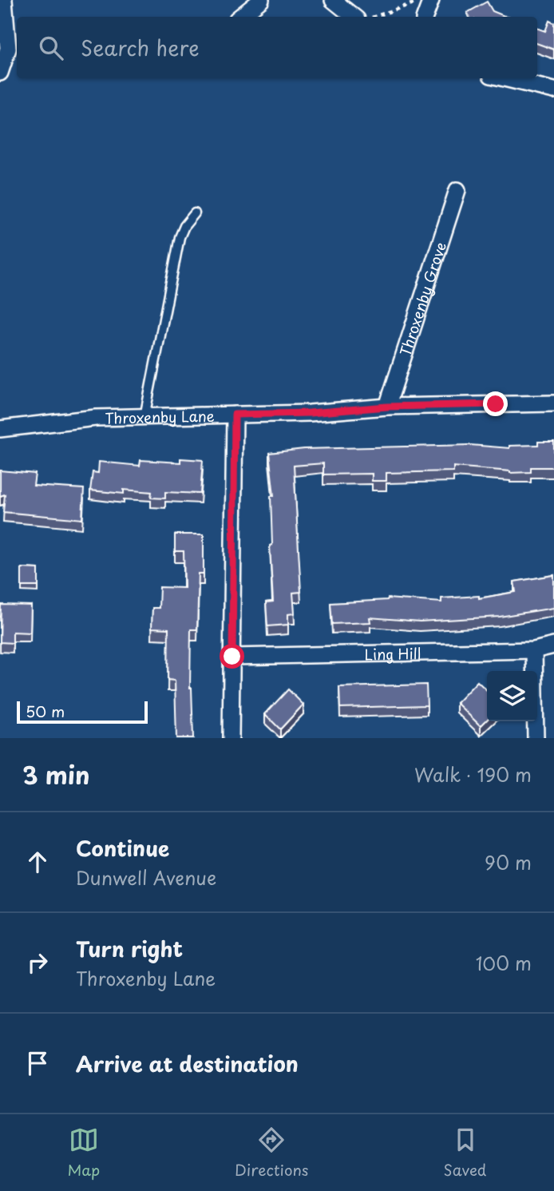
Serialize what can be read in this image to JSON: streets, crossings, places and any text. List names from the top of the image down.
{
  "streets": {
    "street": ["Throxenby Grove", "Throxenby Lane", "Ling Hill"]
  },
  "crossings": [
    ["Throxenby Grove", "Throxenby Lane"]
  ],
  "scale_bar": "50 m",
  "page": {
    "search": "Search here",
    "scale": "50 m",
    "heading": ["3 min", "Walk · 190 m"],
    "list": [
      ["Continue", "Dunwell Avenue", "90 m"],
      ["Turn right", "Throxenby Lane", "100 m"],
      "Arrive at destination"
    ],
    "nav": ["Map", "Directions", "Saved"]
  }
}
